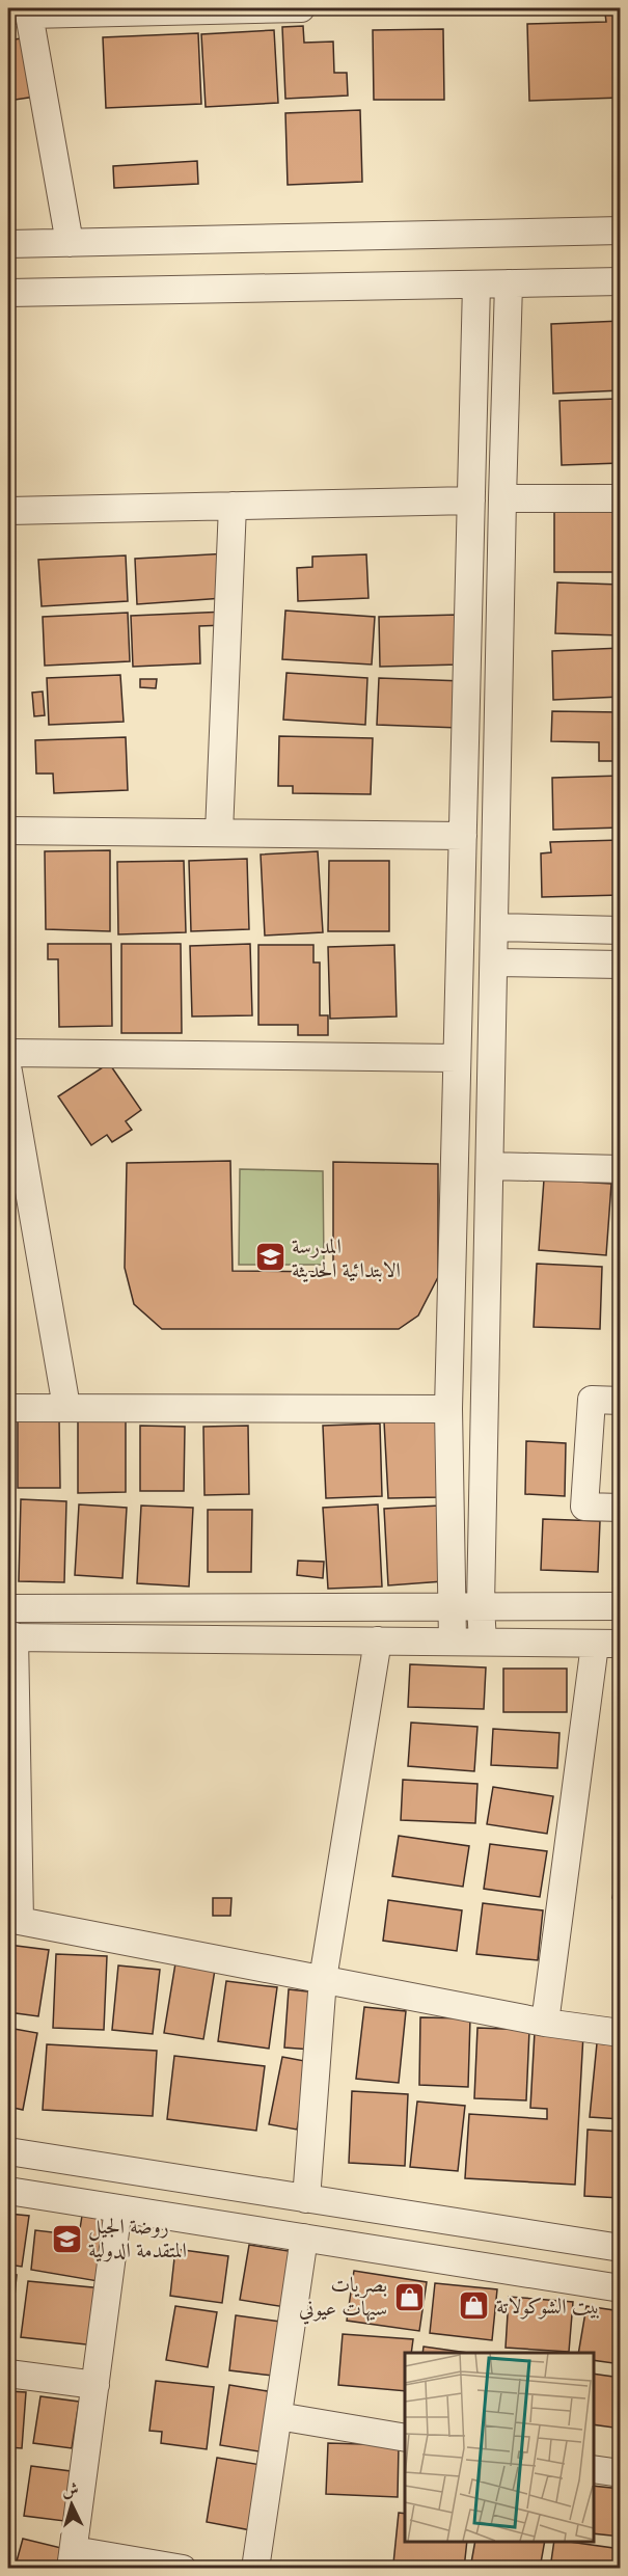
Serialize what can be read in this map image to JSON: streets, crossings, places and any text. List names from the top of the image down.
{
  "places": {
    "school or university": ["المدرسة الابتدائية الحديثة", "روضة الجيل المتقدمة الدولية"],
    "shop": ["بصريات سيهات عيوني", "بيت الشوكولاتة"]
  },
  "north": "top"
}
